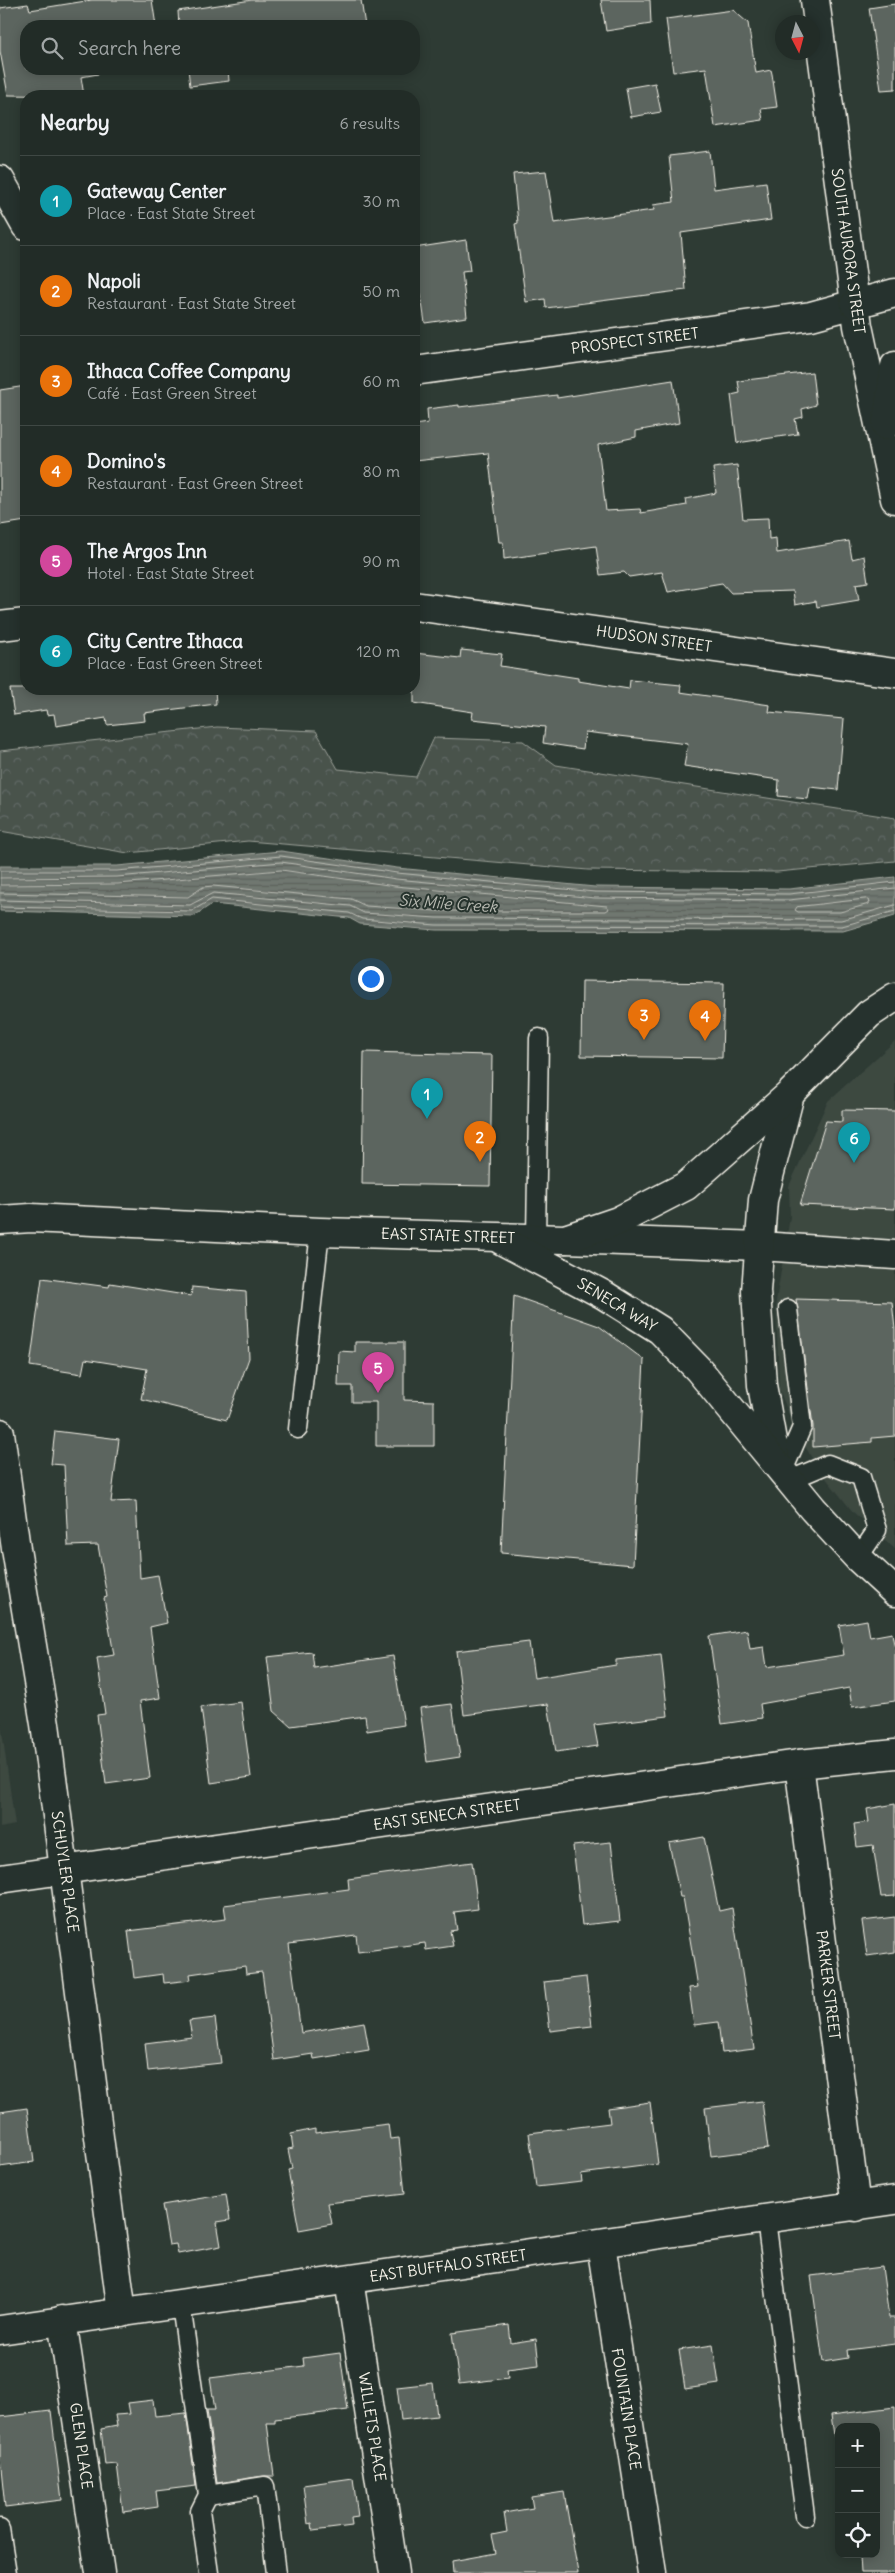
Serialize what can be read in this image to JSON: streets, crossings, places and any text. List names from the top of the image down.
{
  "streets": {
    "main road": [
      "SOUTH AURORA STREET",
      "PROSPECT STREET",
      "HUDSON STREET",
      "EAST STATE STREET",
      "SENECA WAY",
      "EAST SENECA STREET",
      "SCHUYLER PLACE",
      "PARKER STREET",
      "EAST BUFFALO STREET",
      "FOUNTAIN PLACE",
      "WILLETS PLACE",
      "GLEN PLACE"
    ]
  },
  "crossings": [
    ["SOUTH AURORA STREET", "PROSPECT STREET"],
    ["EAST STATE STREET", "SENECA WAY"],
    ["EAST SENECA STREET", "SCHUYLER PLACE"],
    ["EAST SENECA STREET", "PARKER STREET"],
    ["SCHUYLER PLACE", "EAST BUFFALO STREET"],
    ["PARKER STREET", "EAST BUFFALO STREET"],
    ["EAST BUFFALO STREET", "FOUNTAIN PLACE"],
    ["EAST BUFFALO STREET", "WILLETS PLACE"],
    ["EAST BUFFALO STREET", "GLEN PLACE"]
  ],
  "water": ["Six Mile Creek"],
  "north": "bottom",
  "page": {
    "search": "Search here",
    "heading": ["Nearby", "6 results"],
    "list": [
      {
        "mark": "1",
        "name": "Gateway Center",
        "note": "Place · East State Street",
        "value": "30 m"
      },
      {
        "mark": "2",
        "name": "Napoli",
        "note": "Restaurant · East State Street",
        "value": "50 m"
      },
      {
        "mark": "3",
        "name": "Ithaca Coffee Company",
        "note": "Café · East Green Street",
        "value": "60 m"
      },
      {
        "mark": "4",
        "name": "Domino's",
        "note": "Restaurant · East Green Street",
        "value": "80 m"
      },
      {
        "mark": "5",
        "name": "The Argos Inn",
        "note": "Hotel · East State Street",
        "value": "90 m"
      },
      {
        "mark": "6",
        "name": "City Centre Ithaca",
        "note": "Place · East Green Street",
        "value": "120 m"
      }
    ],
    "pins": [
      "3",
      "4",
      "1",
      "2",
      "6",
      "5"
    ],
    "map_buttons": ["+", "−"]
  }
}
